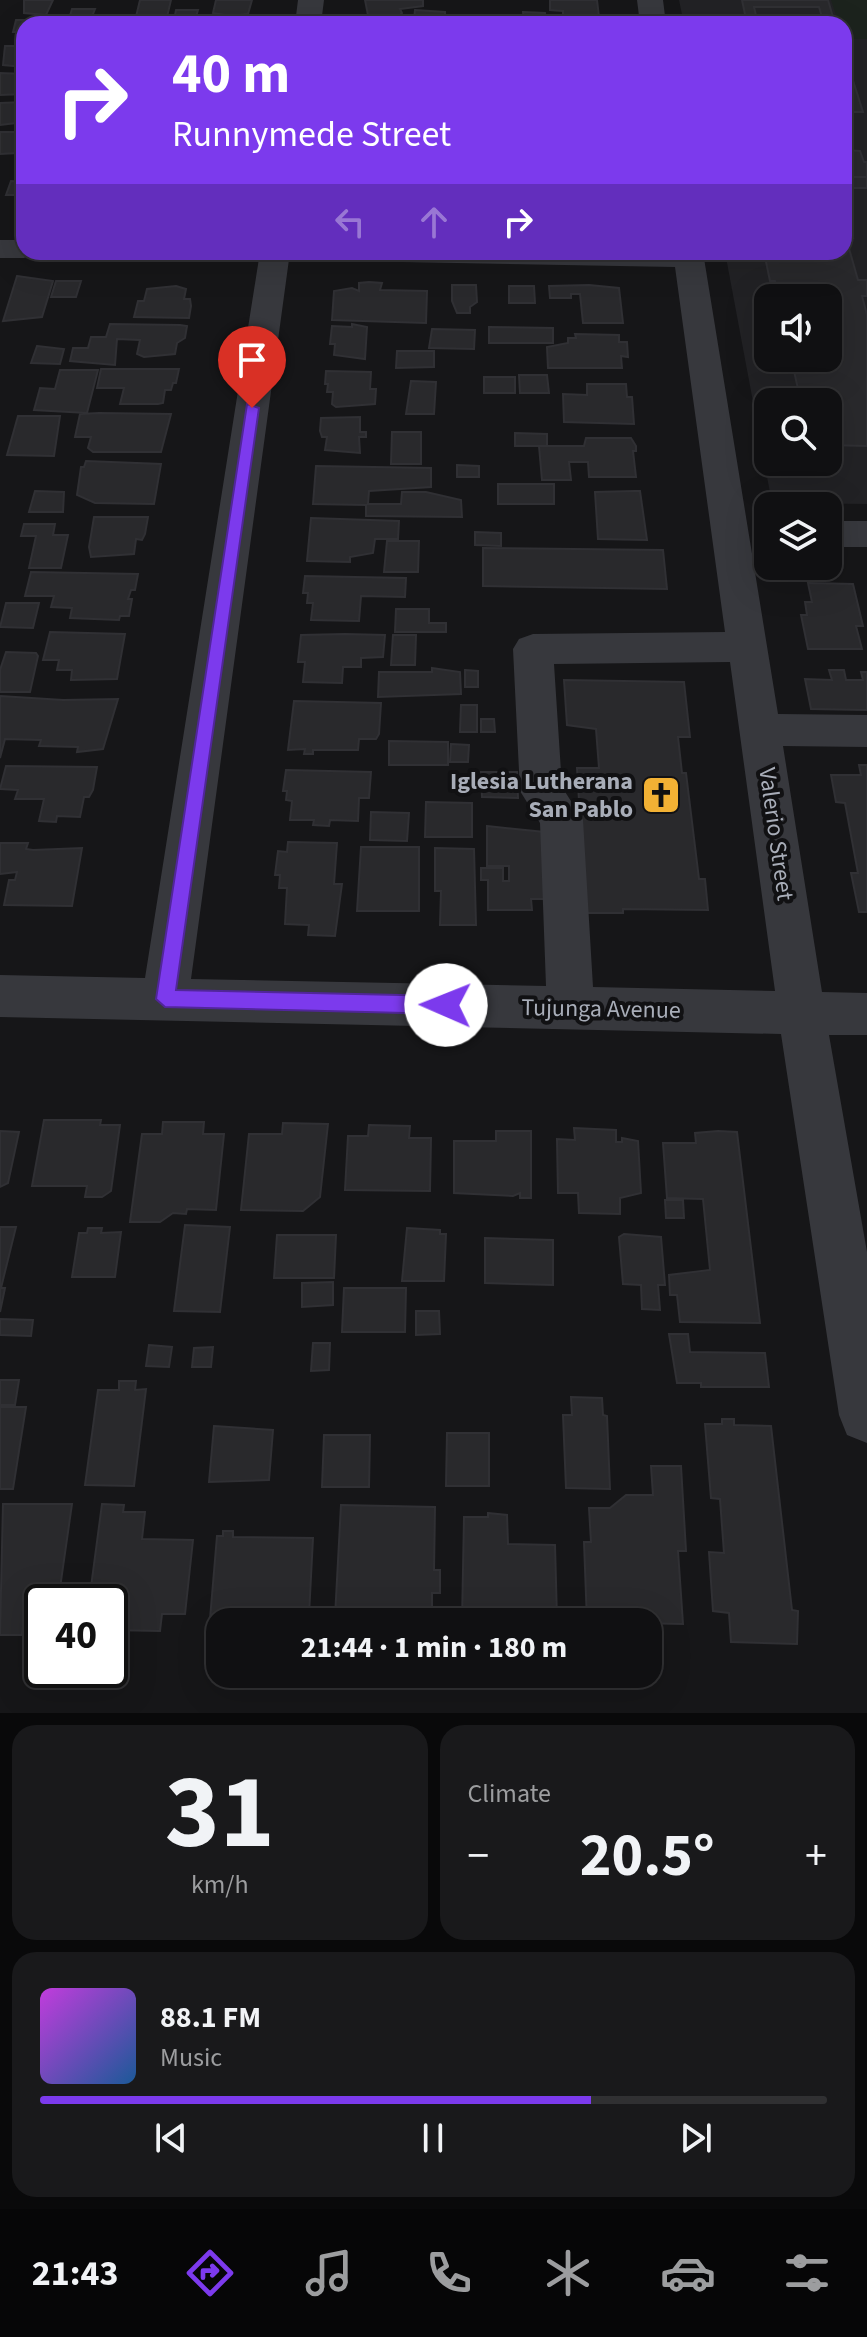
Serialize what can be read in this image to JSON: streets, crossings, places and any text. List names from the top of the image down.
{
  "streets": {
    "street": ["Valerio Street", "Tujunga Avenue"]
  },
  "crossings": [
    ["Valerio Street", "Tujunga Avenue"]
  ],
  "places": {
    "church": ["Iglesia Lutherana San Pablo"]
  },
  "page": {
    "turn": ["40 m", "Runnymede Street"],
    "limit": "40",
    "trip": "21:44 · 1 min · 180 m",
    "tile": [
      ["31", "km/h"],
      "Climate"
    ],
    "heat": ["−", "20.5°", "+"],
    "song": ["88.1 FM", "Music"],
    "tabs": "21:43"
  }
}
